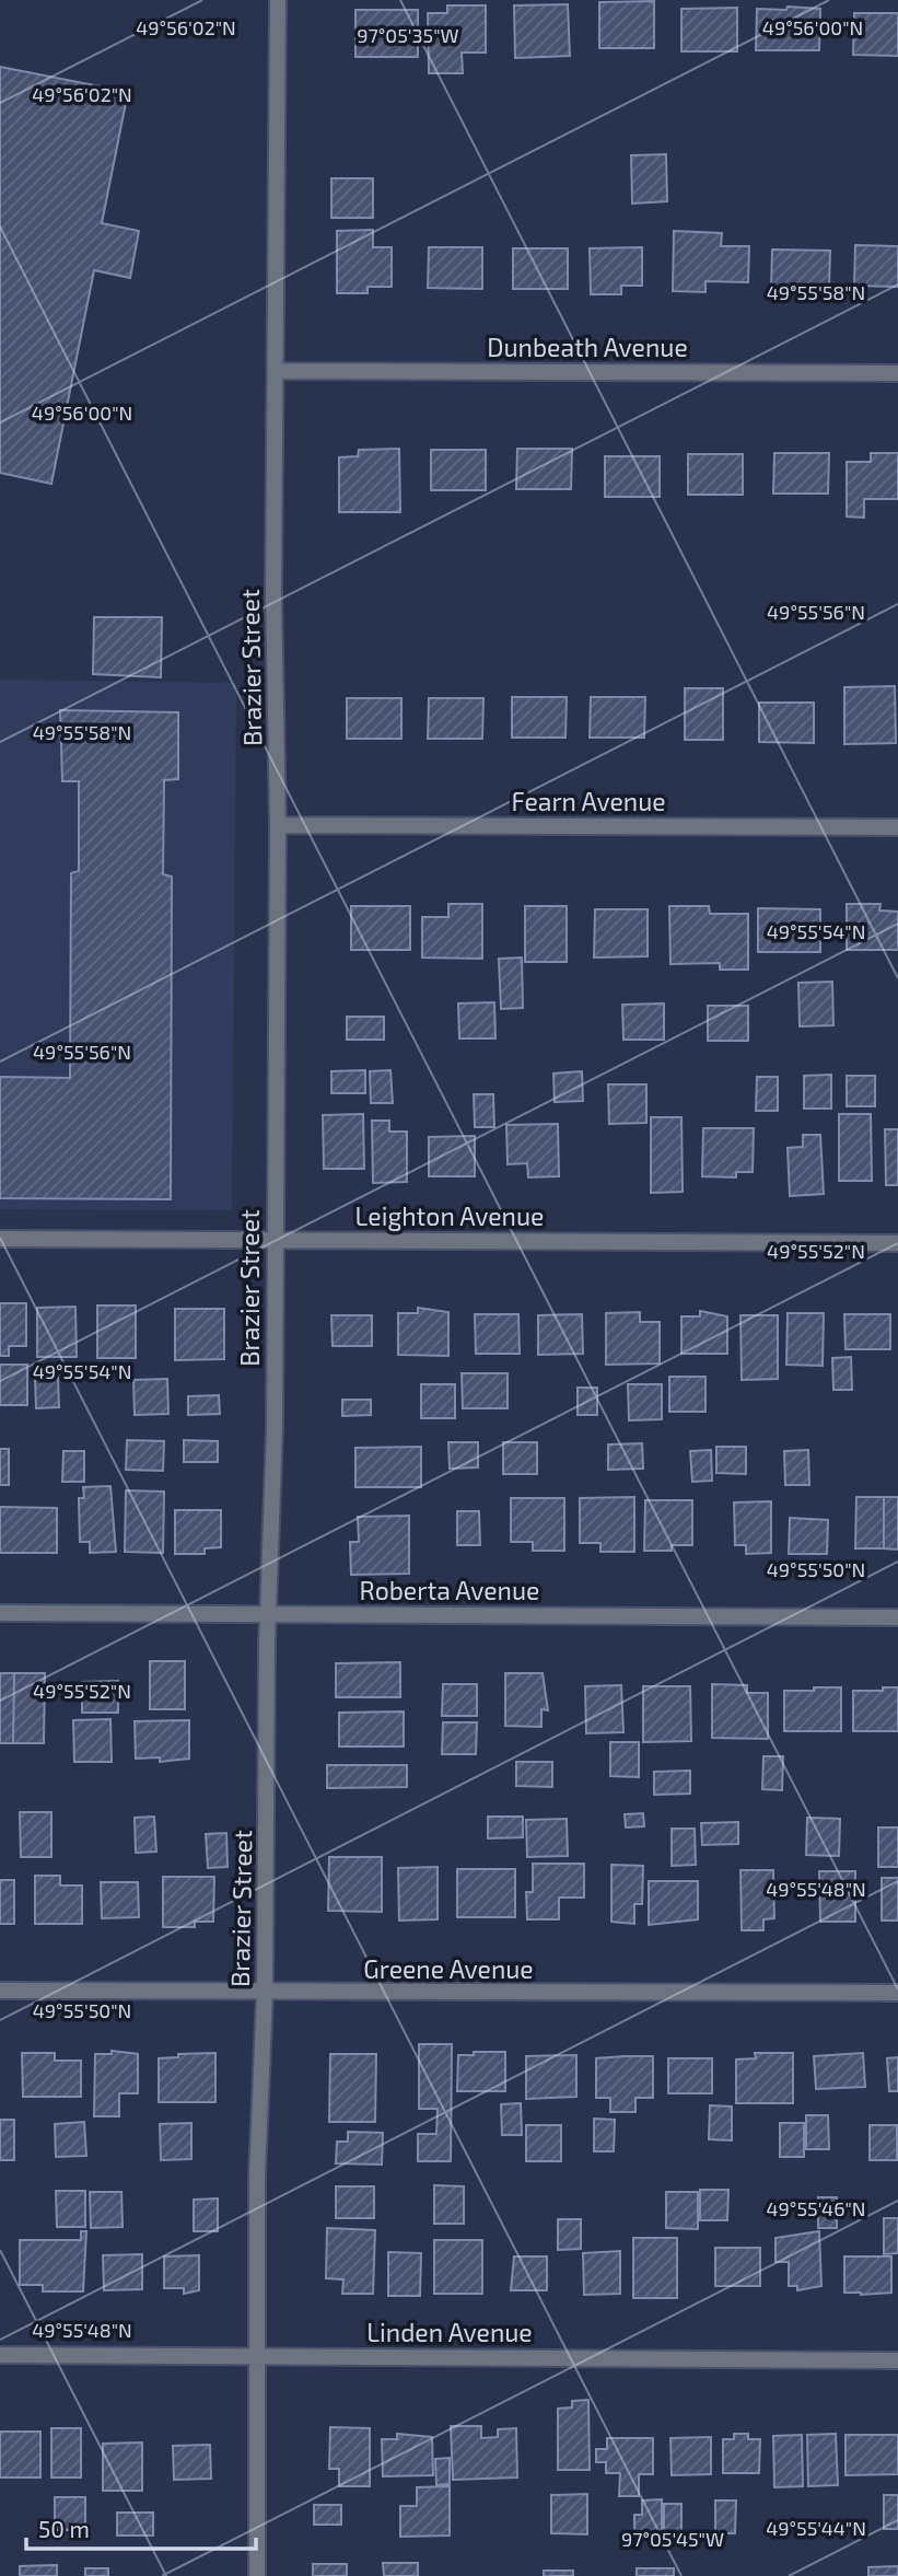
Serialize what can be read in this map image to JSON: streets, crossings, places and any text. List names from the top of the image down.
{
  "streets": {
    "street": [
      "Dunbeath Avenue",
      "Brazier Street",
      "Fearn Avenue",
      "Leighton Avenue",
      "Roberta Avenue",
      "Greene Avenue",
      "Linden Avenue"
    ]
  },
  "crossings": [
    ["Dunbeath Avenue", "Brazier Street"],
    ["Brazier Street", "Fearn Avenue"],
    ["Brazier Street", "Leighton Avenue"],
    ["Brazier Street", "Roberta Avenue"],
    ["Brazier Street", "Greene Avenue"],
    ["Brazier Street", "Linden Avenue"]
  ],
  "scale_bar": "50 m",
  "coordinates": [
    "49°56'02\"N",
    "49°56'00\"N",
    "97°05'35\"W",
    "49°55'58\"N",
    "49°55'56\"N",
    "49°55'54\"N",
    "49°55'52\"N",
    "49°55'50\"N",
    "49°55'48\"N",
    "49°55'46\"N",
    "49°55'44\"N",
    "97°05'45\"W"
  ]
}
